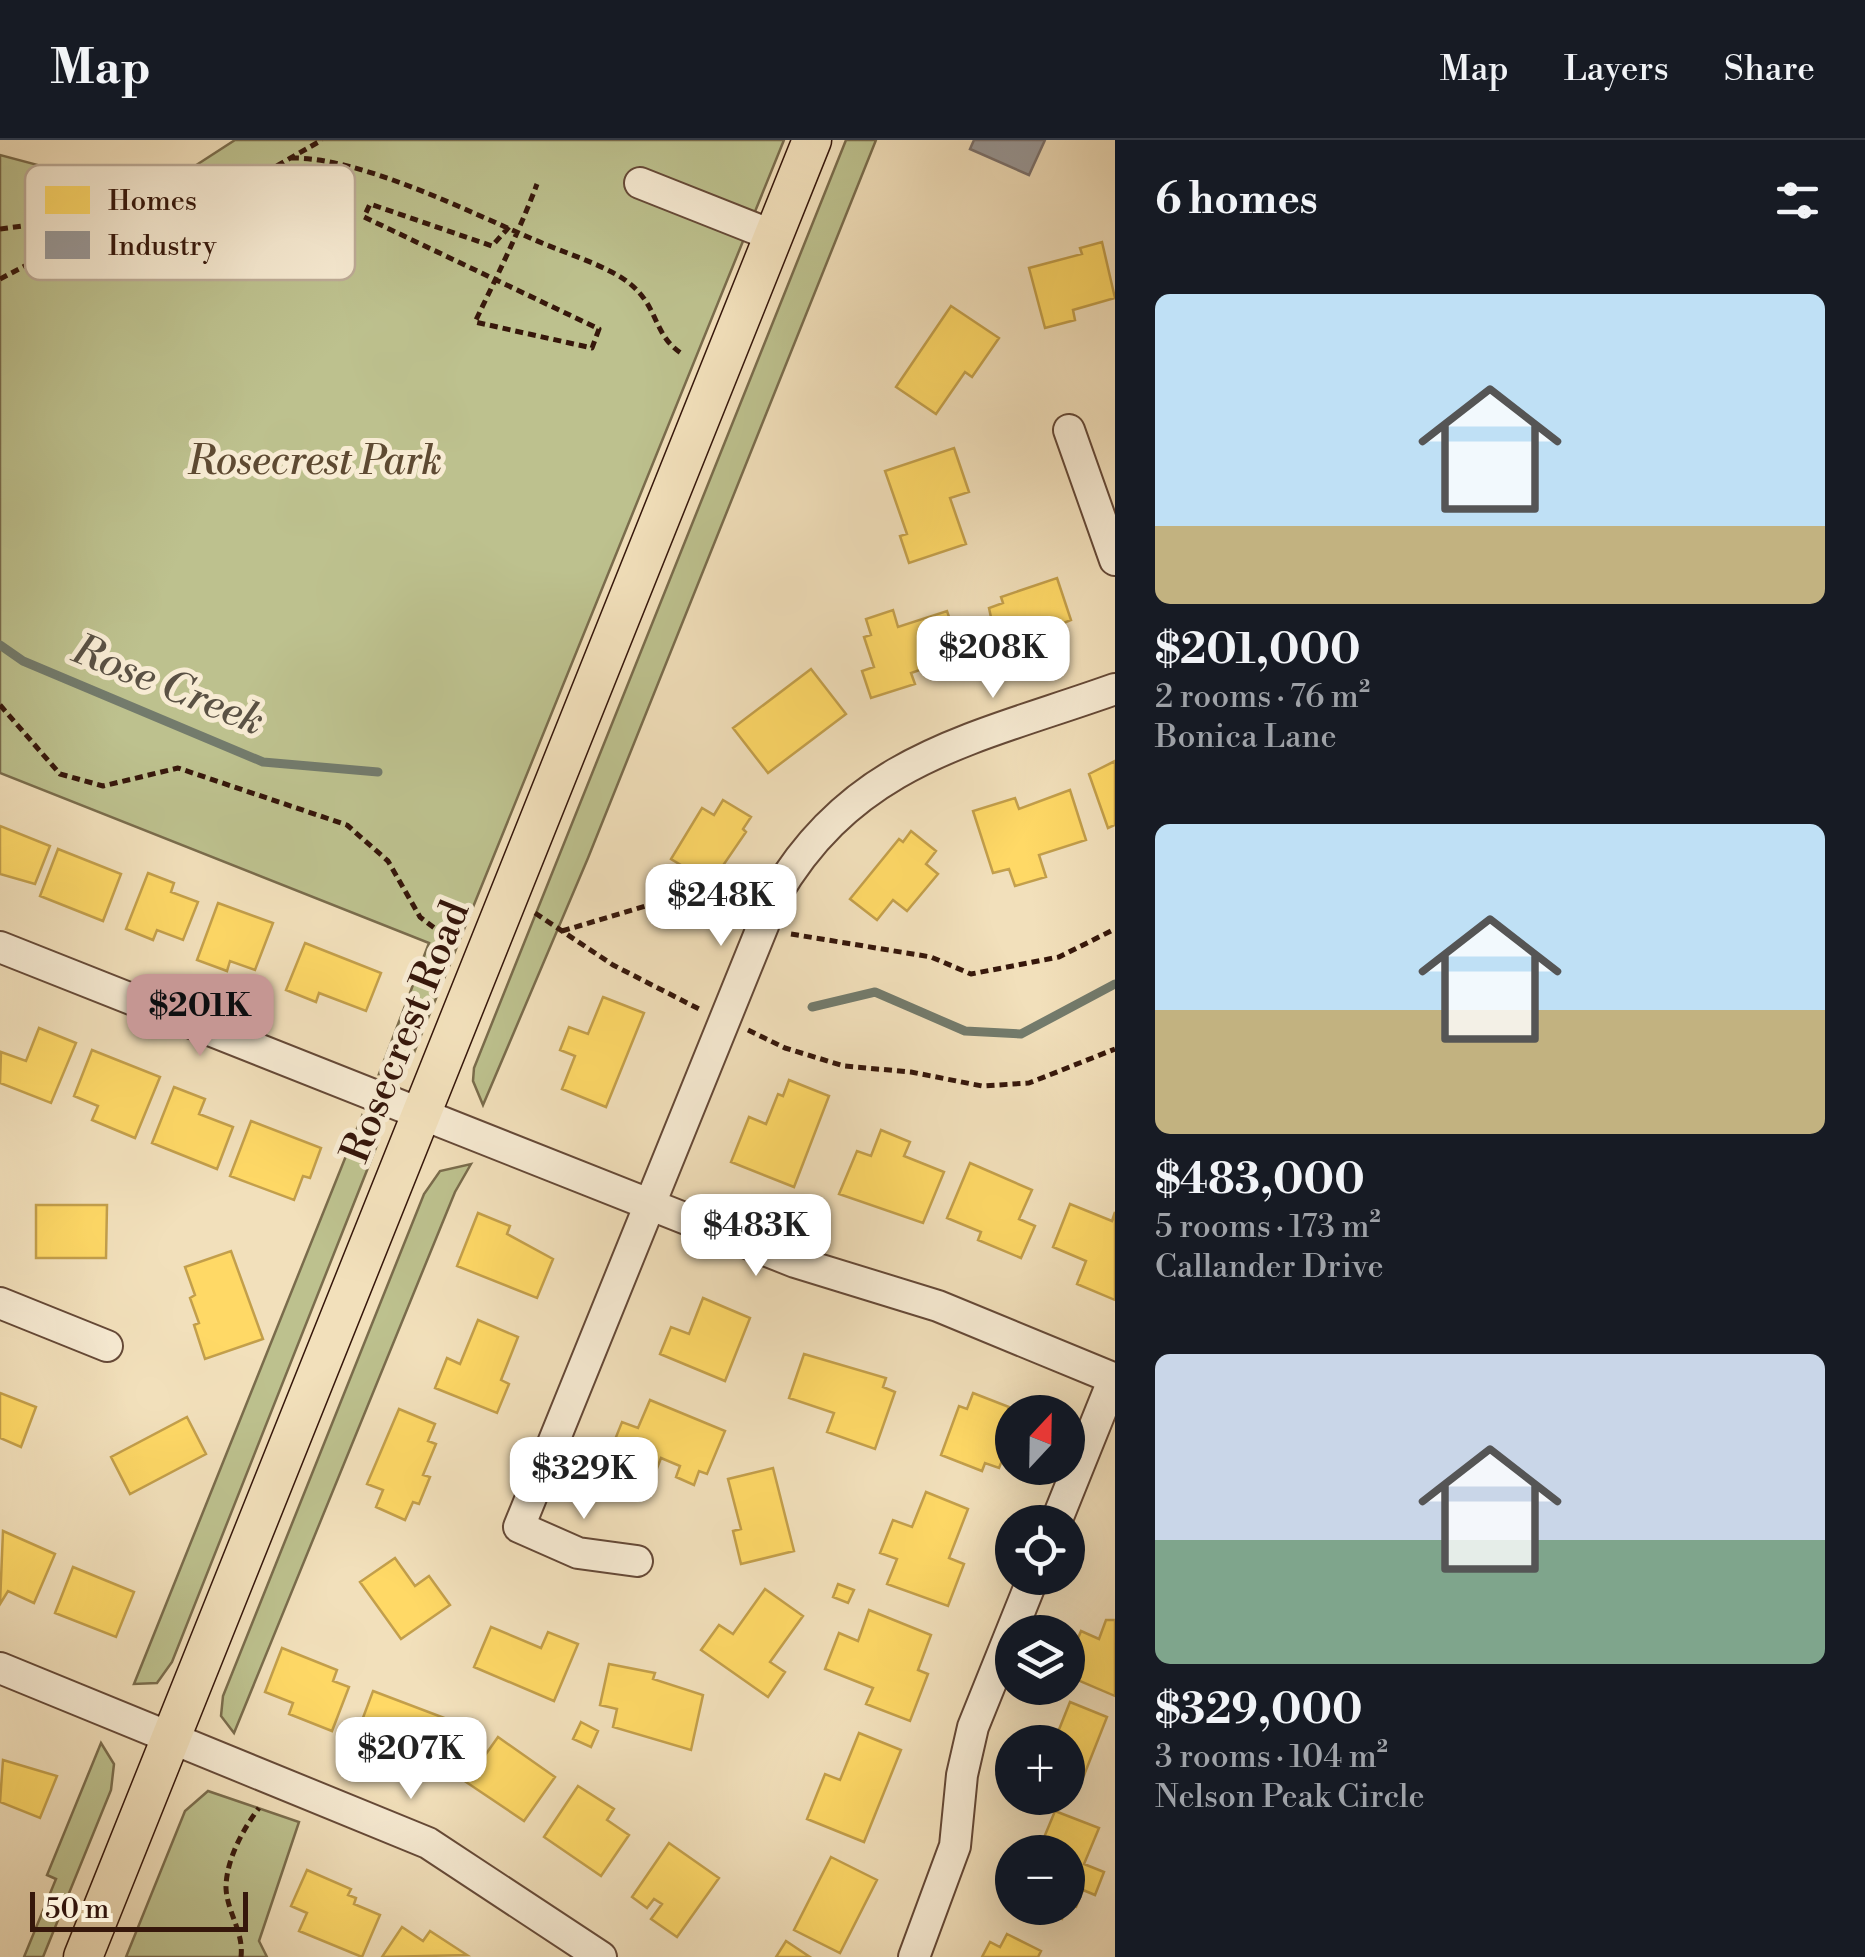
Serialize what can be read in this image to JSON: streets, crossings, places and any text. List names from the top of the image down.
{
  "streets": {
    "main road": ["Rosecrest Road"]
  },
  "water": ["Rose Creek"],
  "parks": ["Rosecrest Park"],
  "legend": ["Homes", "Industry"],
  "scale_bar": "50 m",
  "north": "top",
  "page": {
    "header": "Map",
    "nav": ["Map", "Layers", "Share"],
    "heading": "6 homes",
    "list": [
      {
        "name": "$201,000",
        "note": "2 rooms · 76 m² · Bonica Lane"
      },
      {
        "name": "$483,000",
        "note": "5 rooms · 173 m² · Callander Drive"
      },
      {
        "name": "$329,000",
        "note": "3 rooms · 104 m² · Nelson Peak Circle"
      }
    ],
    "price": [
      "$208K",
      "$248K",
      "$201K",
      "$483K",
      "$329K",
      "$207K"
    ],
    "map_buttons": ["+", "−"],
    "scale": "50 m"
  }
}
